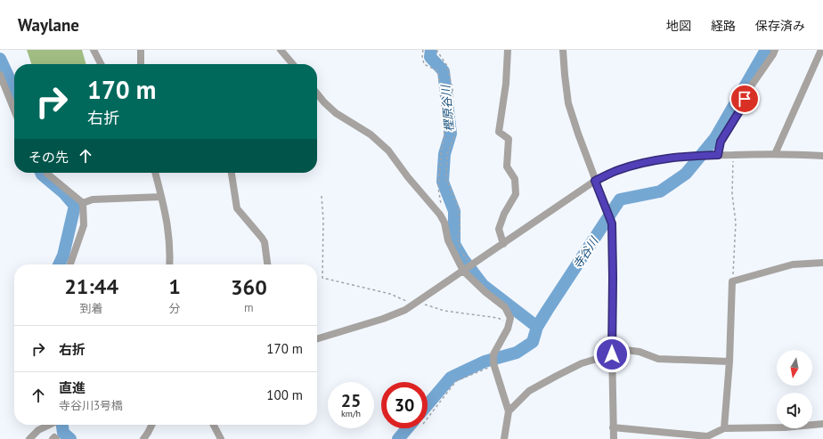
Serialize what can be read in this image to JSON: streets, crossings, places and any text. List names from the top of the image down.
{
  "water": ["樫原谷川", "寺谷川"],
  "north": "bottom",
  "page": {
    "header": "Waylane",
    "nav": ["地図", "経路", "保存済み"],
    "turn": ["170 m", "右折"],
    "then": "その先",
    "eta": [
      "21:44",
      "到着",
      "1",
      "分",
      "360",
      "m"
    ],
    "list": [
      {
        "name": "右折",
        "value": "170 m"
      },
      {
        "name": "直進",
        "note": "寺谷川3号橋",
        "value": "100 m"
      }
    ],
    "speed": "25 km/h",
    "limit": "30"
  }
}
